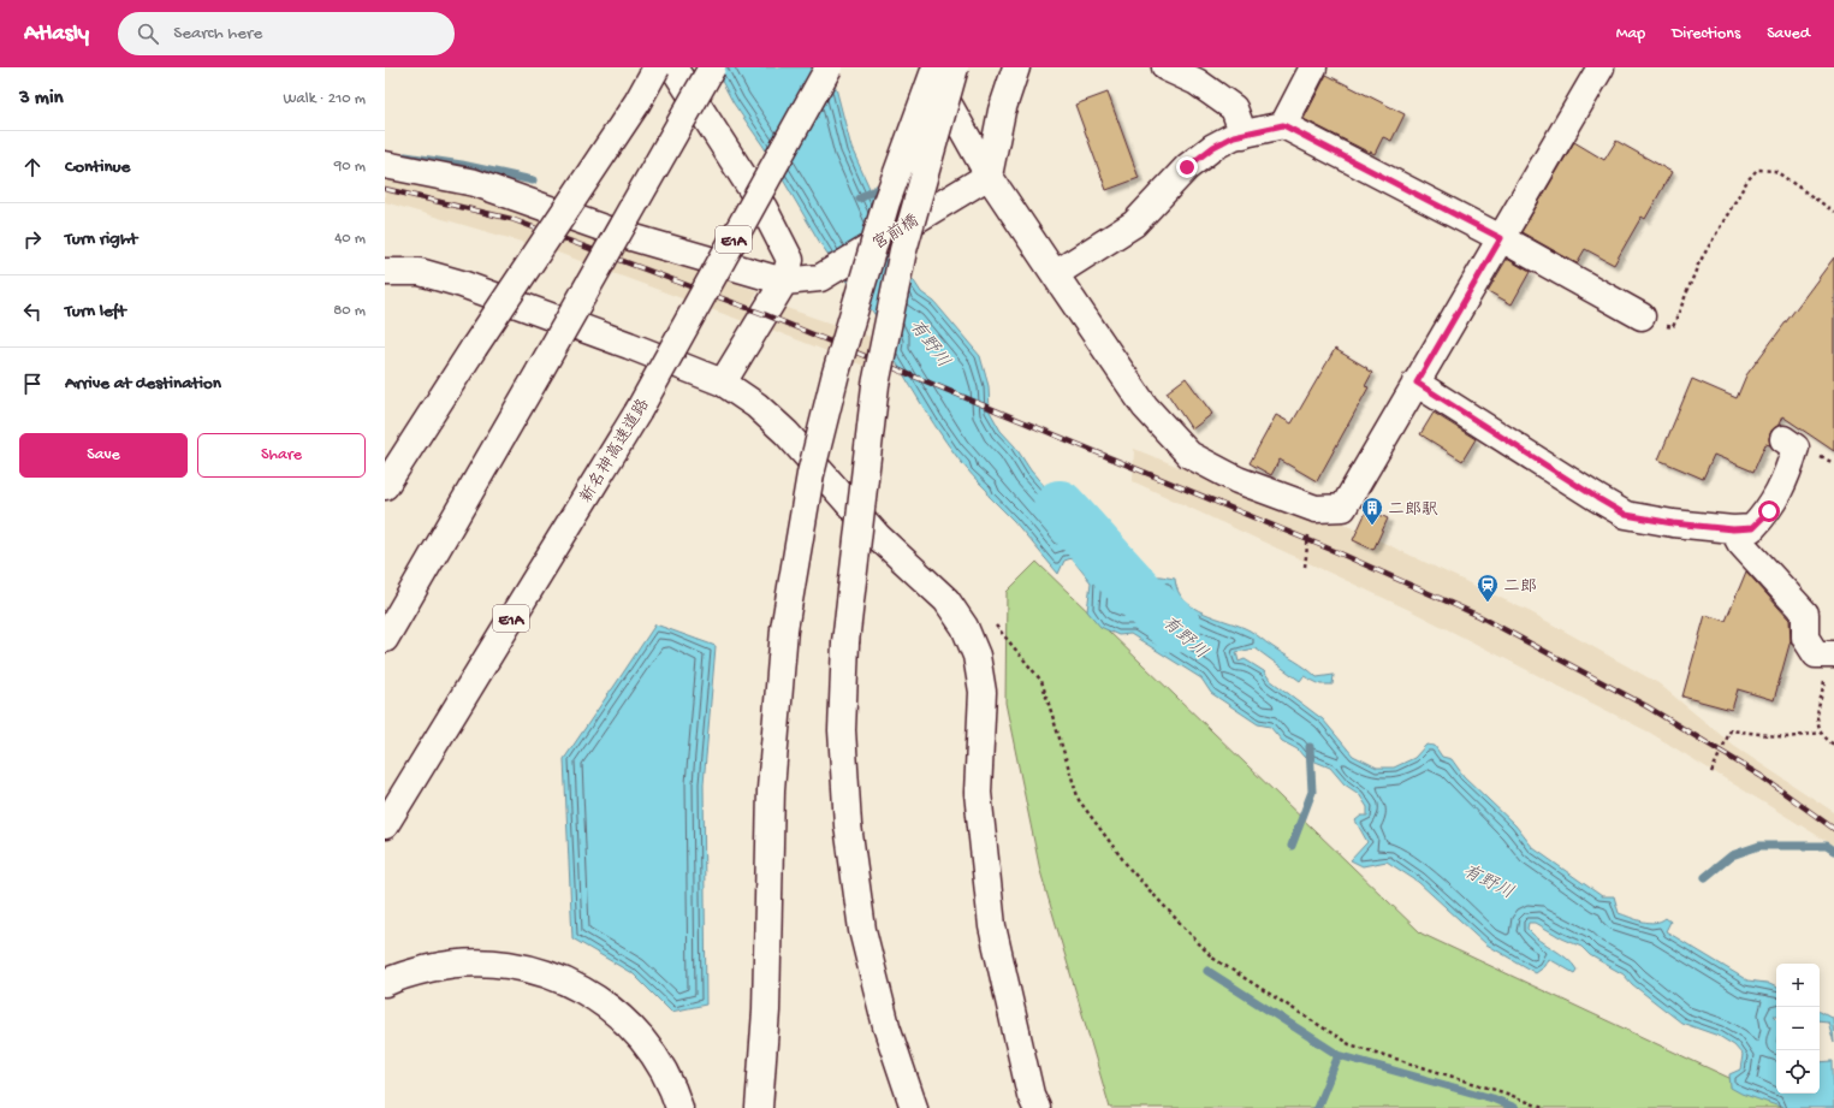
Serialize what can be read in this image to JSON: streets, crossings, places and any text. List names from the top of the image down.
{
  "streets": {
    "main road": ["宮前橋", "E1A", "新名神高速道路"]
  },
  "water": ["有野川"],
  "places": {
    "building": ["二郎駅"],
    "station": ["二郎"]
  },
  "page": {
    "header": "Atlasly",
    "search": "Search here",
    "nav": ["Map", "Directions", "Saved"],
    "heading": ["3 min", "Walk · 210 m"],
    "list": [
      ["Continue", "90 m"],
      ["Turn right", "40 m"],
      ["Turn left", "80 m"],
      "Arrive at destination"
    ],
    "buttons": ["Save", "Share"],
    "map_buttons": ["+", "−"]
  }
}
